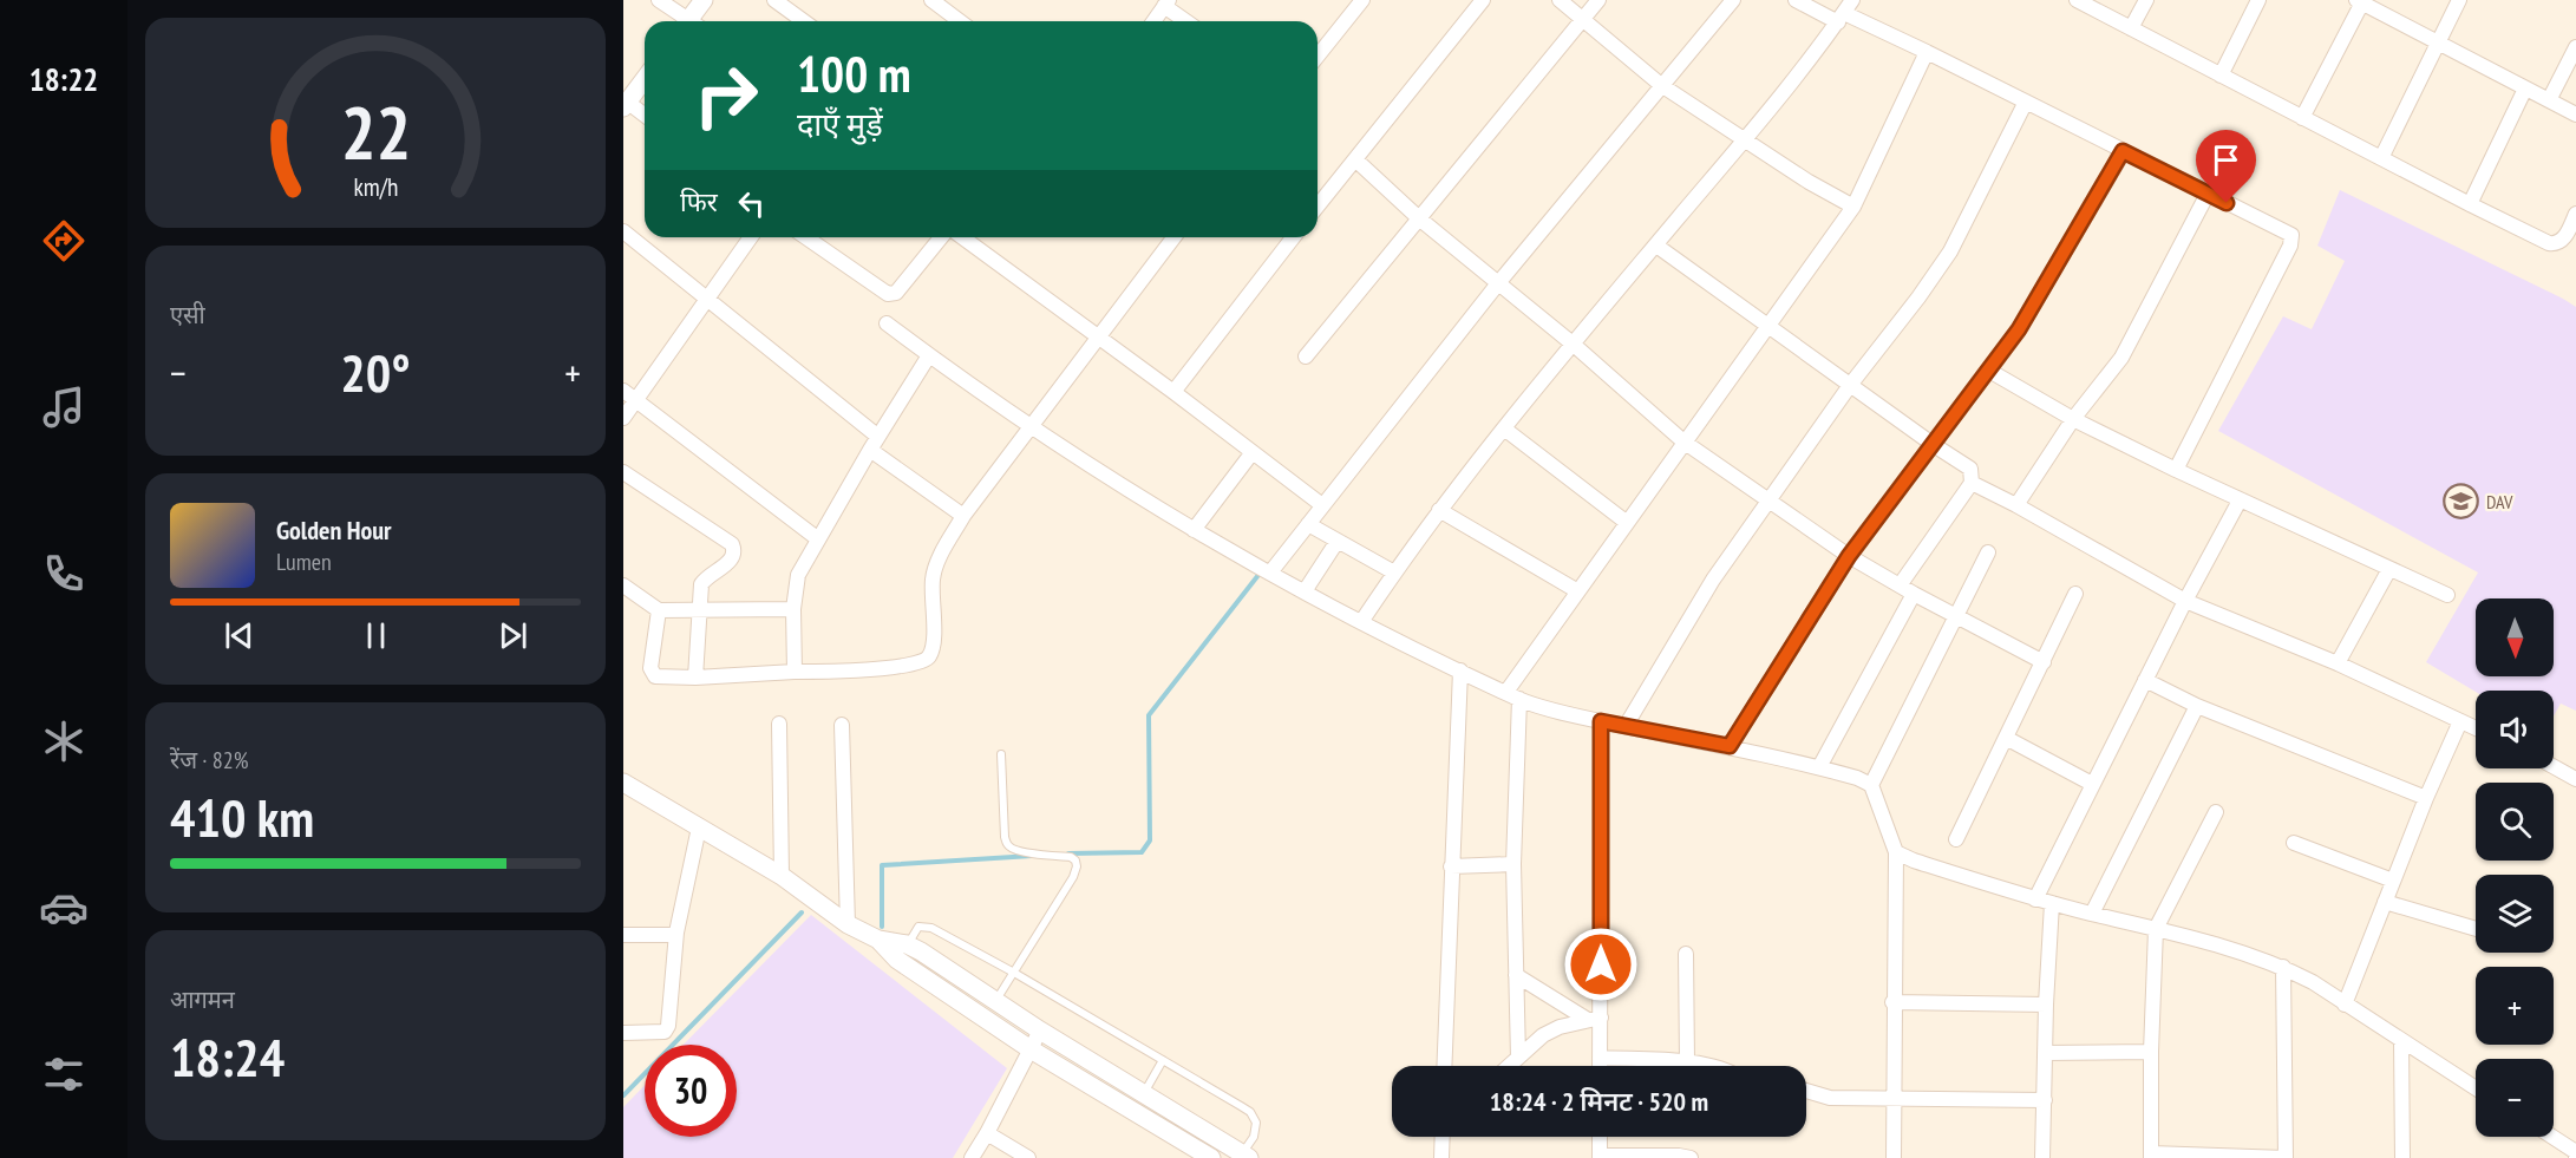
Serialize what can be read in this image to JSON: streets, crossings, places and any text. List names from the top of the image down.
{
  "places": {
    "school or university": ["DAV"]
  },
  "north": "bottom",
  "page": {
    "tabs": "18:22",
    "turn": ["100 m", "दाएँ मुड़ें"],
    "then": "फिर",
    "tile": [
      "एसी",
      ["रेंज · 82%", "410 km"],
      ["आगमन", "18:24"]
    ],
    "heat": ["−", "20°", "+"],
    "song": ["Golden Hour", "Lumen"],
    "map_buttons": ["+", "−"],
    "limit": "30",
    "trip": "18:24 · 2 मिनट · 520 m",
    "gauge": ["22", "km/h"]
  }
}
